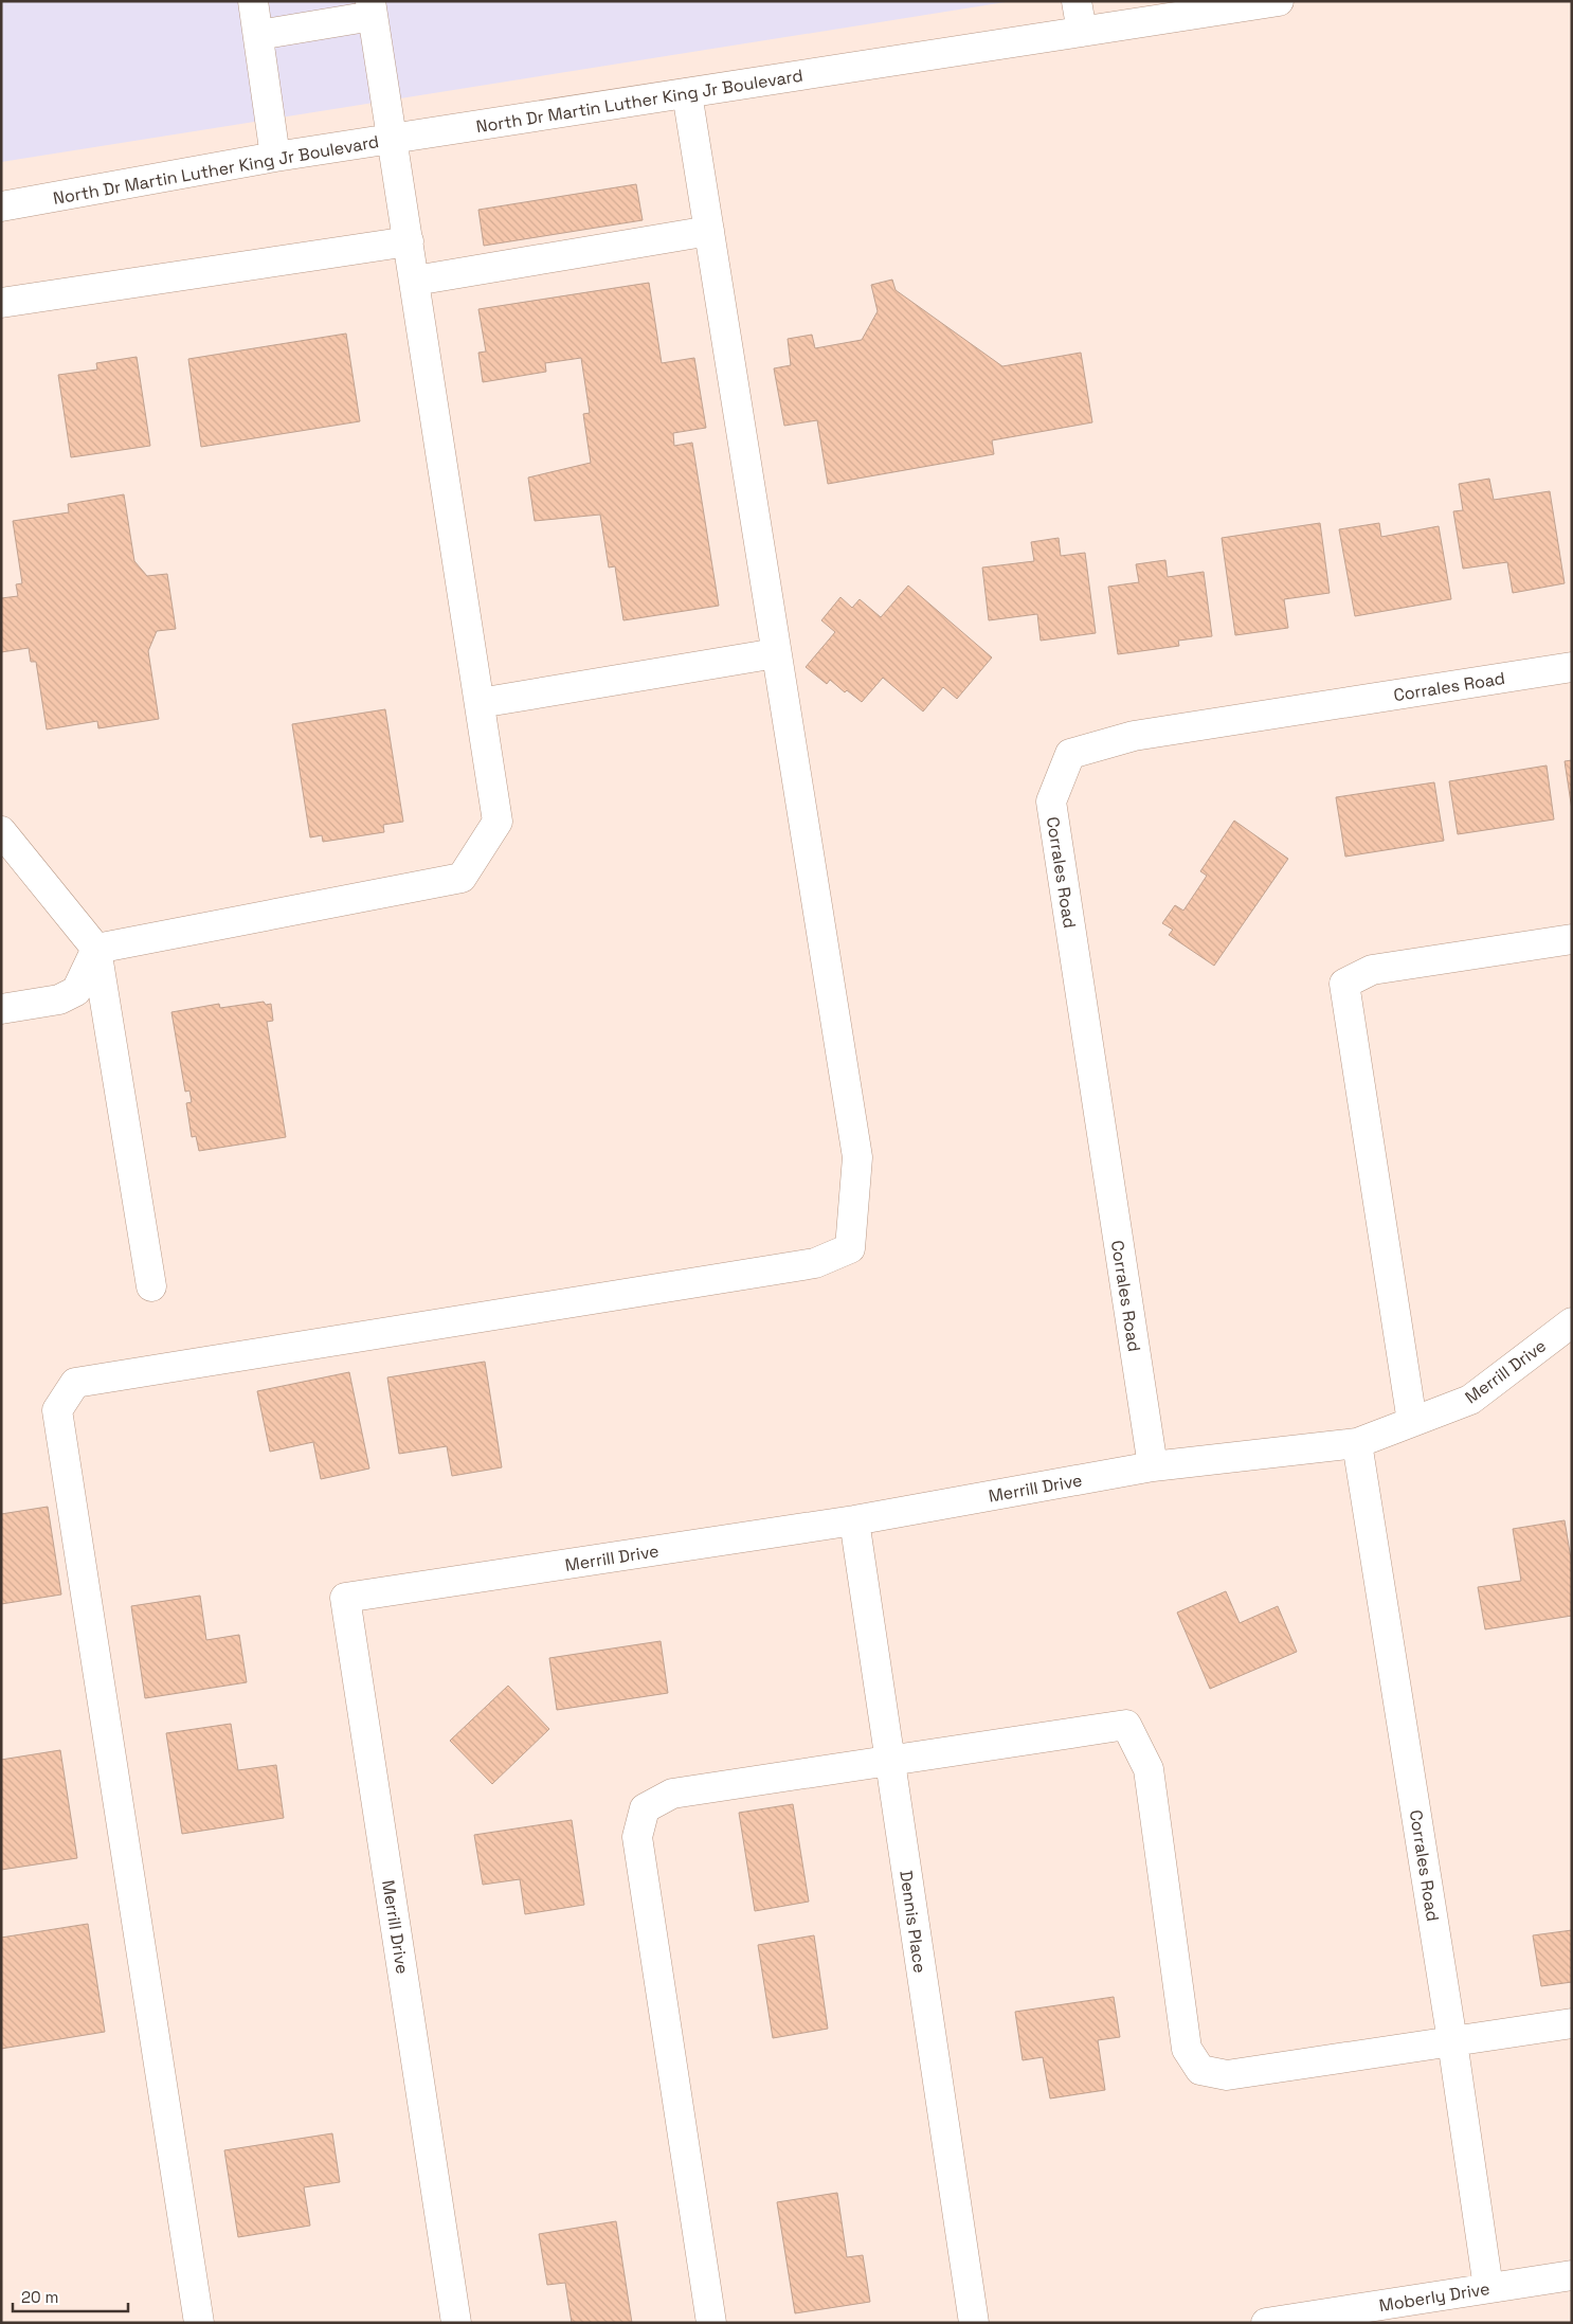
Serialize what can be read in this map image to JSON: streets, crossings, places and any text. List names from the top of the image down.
{
  "streets": {
    "street": [
      "North Dr Martin Luther King Jr Boulevard",
      "Corrales Road",
      "Merrill Drive",
      "Dennis Place",
      "Moberly Drive"
    ]
  },
  "crossings": [
    ["Corrales Road", "Merrill Drive"],
    ["Corrales Road", "Moberly Drive"],
    ["Merrill Drive", "Dennis Place"]
  ],
  "scale_bar": "20 m"
}
